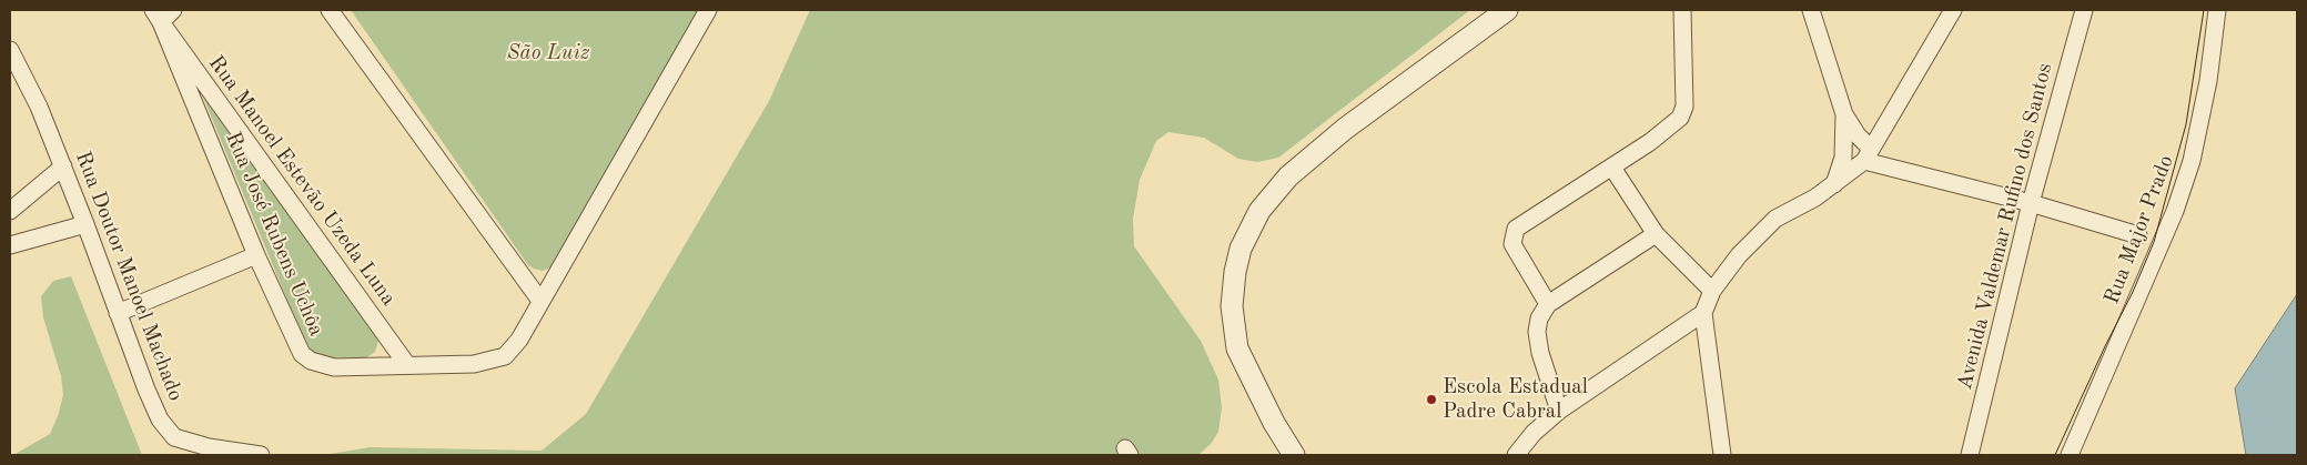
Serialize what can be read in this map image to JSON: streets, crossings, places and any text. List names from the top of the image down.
{
  "streets": {
    "street": [
      "Rua Manoel Estevão Uzeda Luna",
      "Avenida Valdemar Rufino dos Santos",
      "Rua Major Prado",
      "Rua José Rubens Uchôa",
      "Rua Doutor Manoel Machado"
    ]
  },
  "crossings": [
    ["Rua Manoel Estevão Uzeda Luna", "Rua José Rubens Uchôa"]
  ],
  "parks": ["São Luiz"],
  "places": ["Escola Estadual Padre Cabral"]
}
